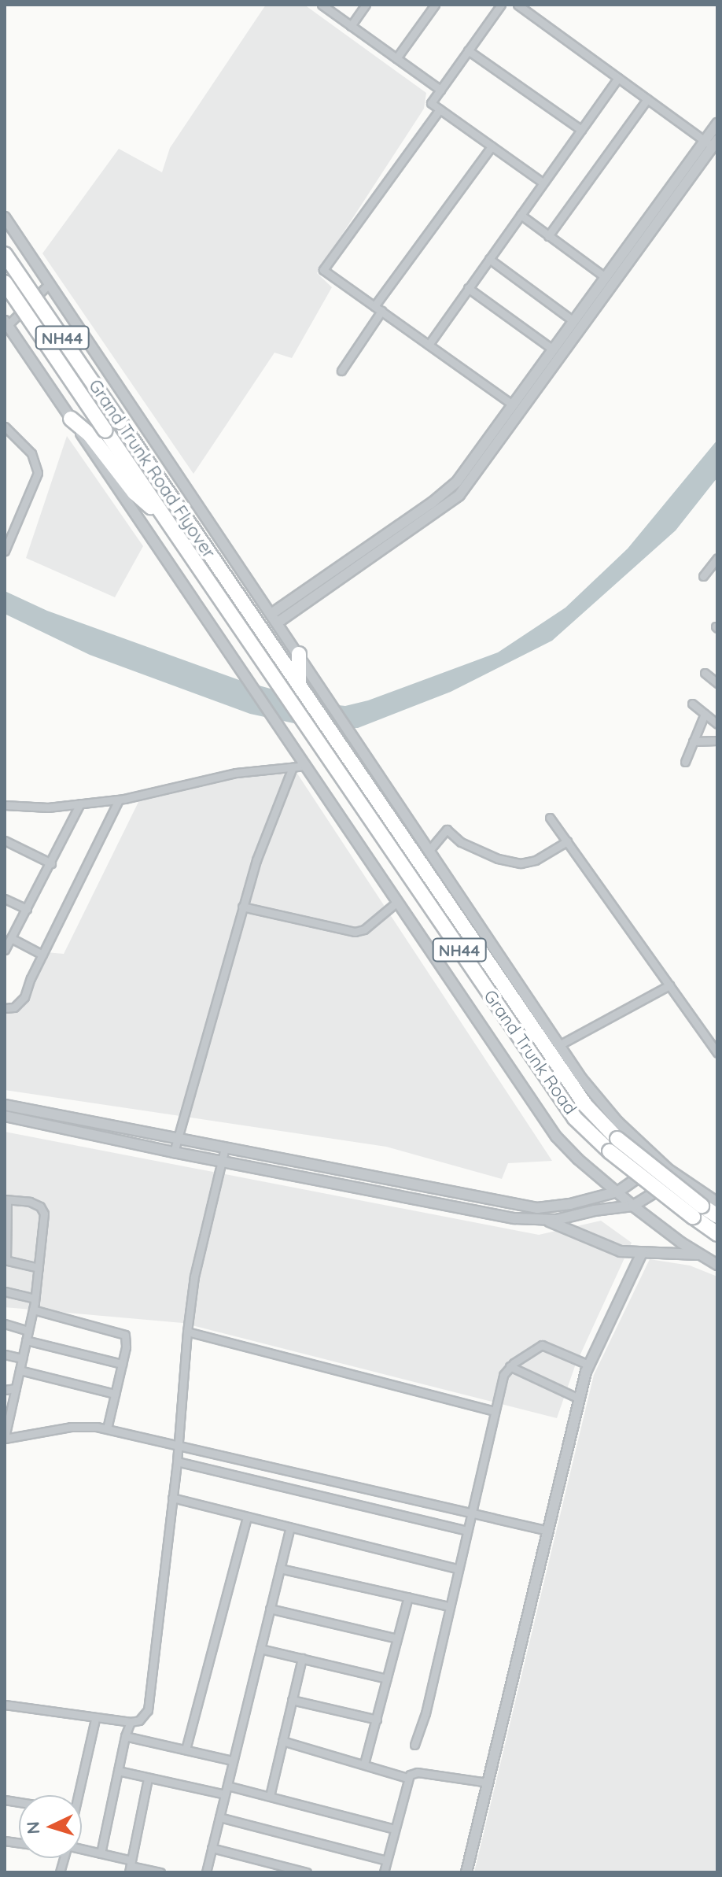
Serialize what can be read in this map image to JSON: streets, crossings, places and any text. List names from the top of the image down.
{
  "streets": {
    "highway": ["NH44", "Grand Trunk Road Flyover", "Grand Trunk Road"]
  },
  "crossings": [
    ["Grand Trunk Road Flyover", "Grand Trunk Road"]
  ],
  "north": "left"
}
